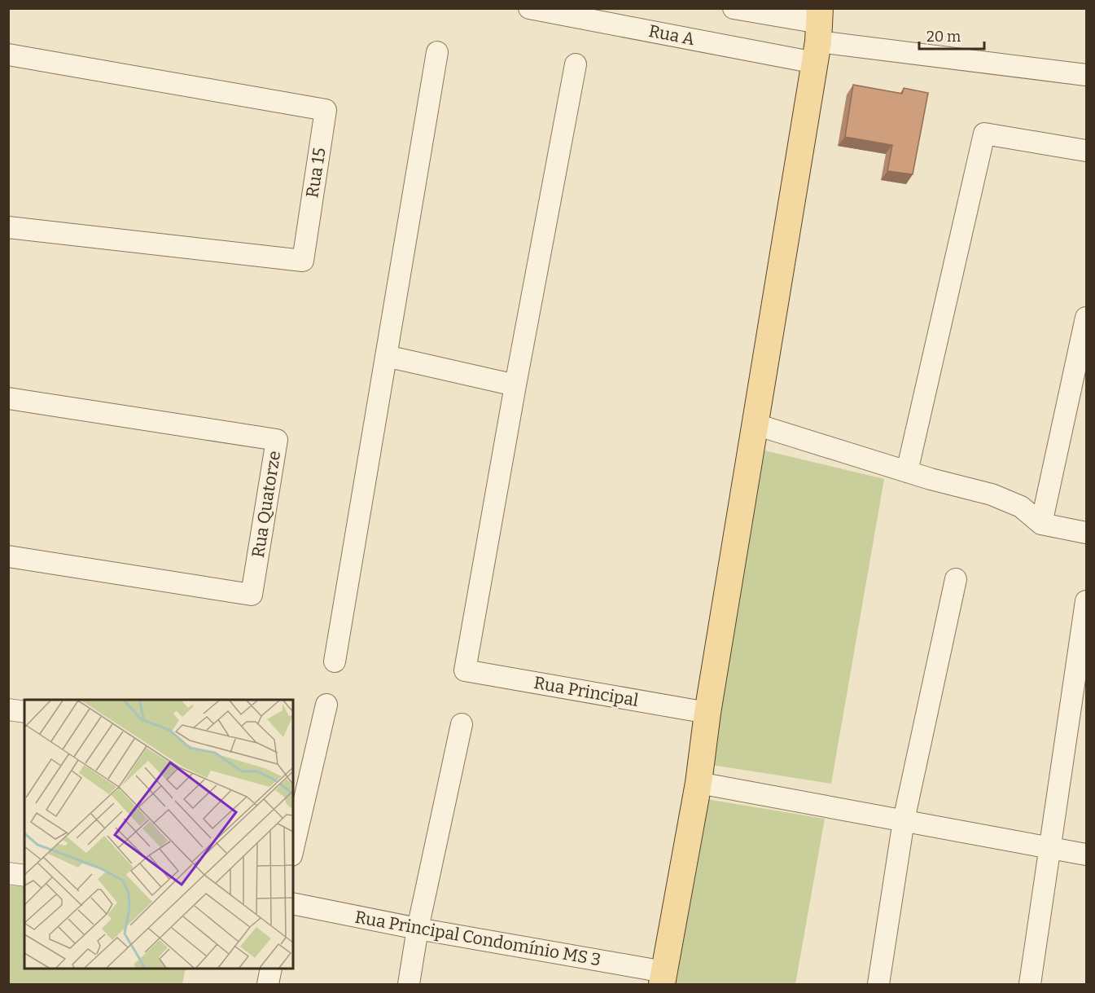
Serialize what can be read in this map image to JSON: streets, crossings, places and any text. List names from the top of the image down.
{
  "streets": {
    "street": [
      "Rua A",
      "Rua 15",
      "Rua Quatorze",
      "Rua Principal",
      "Rua Principal Condomínio MS 3"
    ]
  },
  "scale_bar": "20 m"
}
